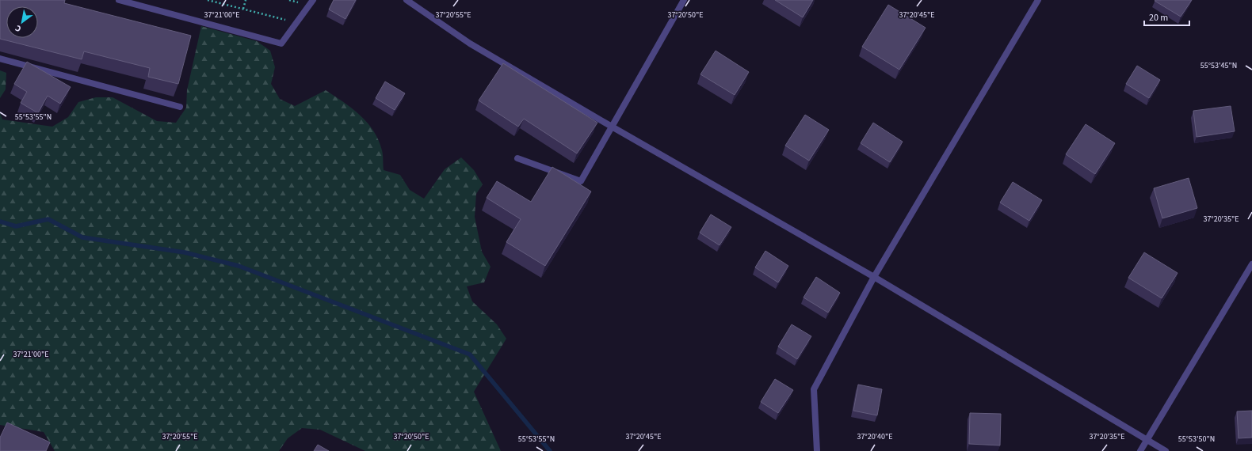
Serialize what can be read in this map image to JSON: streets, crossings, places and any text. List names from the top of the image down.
{
  "scale_bar": "20 m",
  "north": "bottom left",
  "coordinates": [
    "37°21'00\"E",
    "37°20'55\"E",
    "37°20'50\"E",
    "37°20'45\"E",
    "55°53'45\"N",
    "55°53'55\"N",
    "37°20'35\"E",
    "37°20'40\"E",
    "55°53'50\"N"
  ]
}
